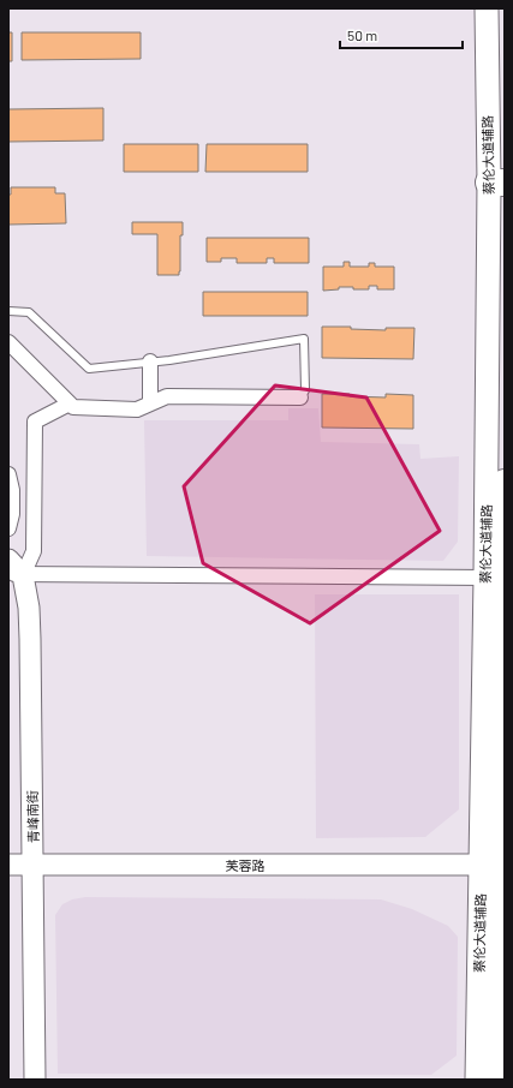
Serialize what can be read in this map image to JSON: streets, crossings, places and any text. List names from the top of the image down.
{
  "streets": {
    "main road": ["蔡伦大道辅路"],
    "street": ["青峰南街", "芙蓉路"]
  },
  "crossings": [
    ["蔡伦大道辅路", "芙蓉路"],
    ["青峰南街", "芙蓉路"]
  ],
  "scale_bar": "50 m"
}
